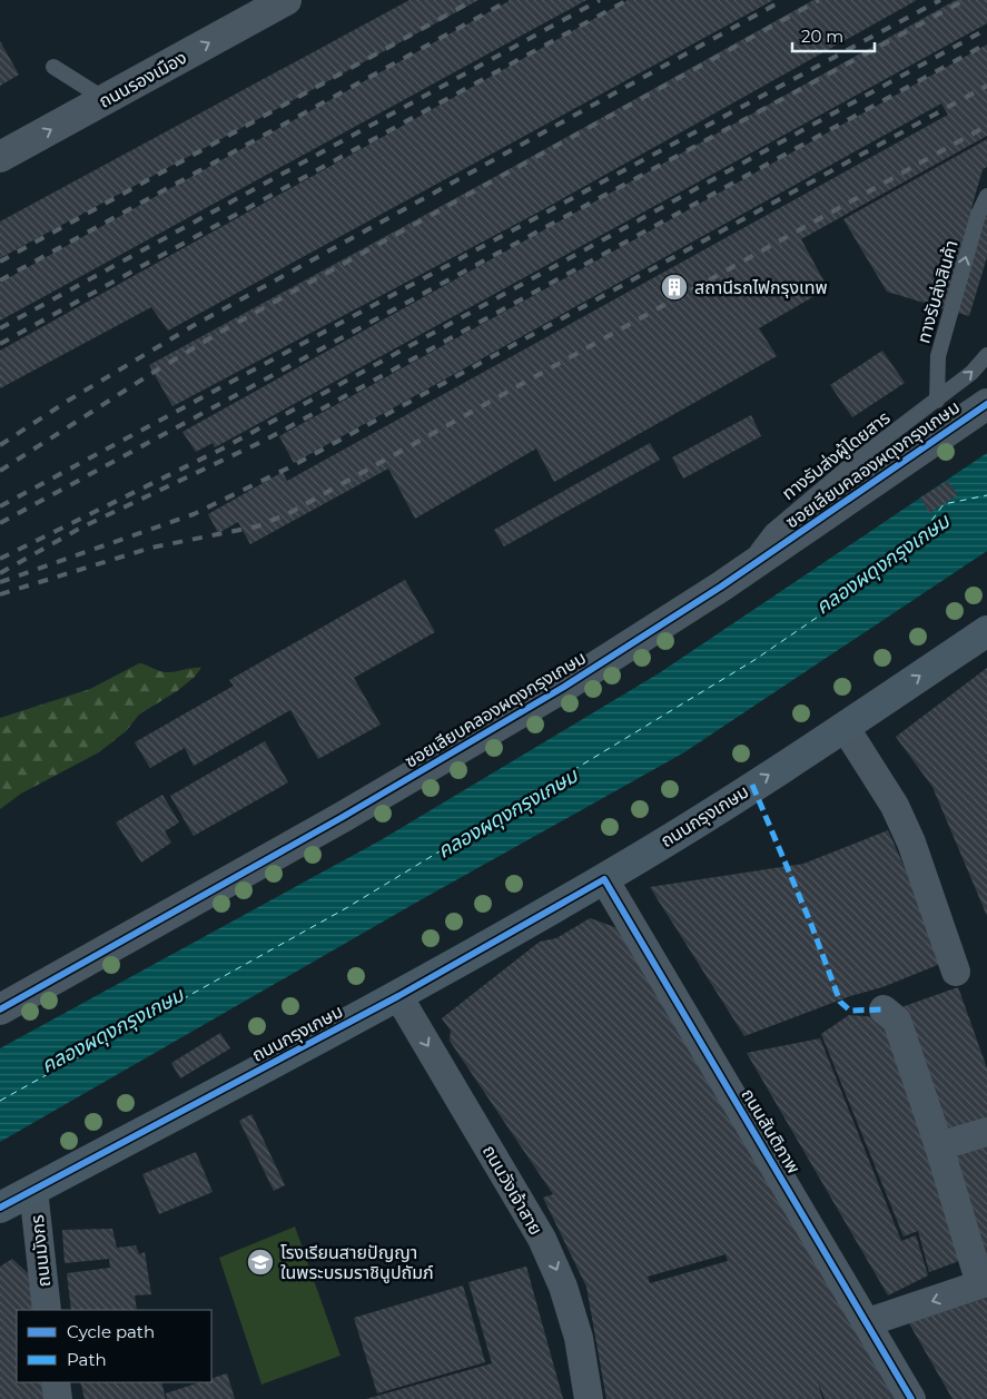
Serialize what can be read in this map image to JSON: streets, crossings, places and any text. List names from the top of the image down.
{
  "streets": {
    "main road": ["ถนนกรุงเกษม"],
    "street": [
      "ถนนรองเมือง",
      "ซอยเลียบคลองผดุงกรุงเกษม",
      "ถนนสันติภาพ",
      "ถนนวังเจ้าสาย",
      "ถนนมังกร"
    ],
    "lane": ["ทางรับส่งสินค้า", "ทางรับส่งผู้โดยสาร"]
  },
  "crossings": [
    ["ทางรับส่งสินค้า", "ทางรับส่งผู้โดยสาร"],
    ["ทางรับส่งผู้โดยสาร", "ซอยเลียบคลองผดุงกรุงเกษม"],
    ["ถนนกรุงเกษม", "ถนนสันติภาพ"],
    ["ถนนกรุงเกษม", "ถนนวังเจ้าสาย"],
    ["ถนนกรุงเกษม", "ถนนมังกร"]
  ],
  "one_way": [
    "ถนนรองเมือง",
    "ทางรับส่งสินค้า",
    "ทางรับส่งผู้โดยสาร",
    "ถนนกรุงเกษม",
    "ถนนวังเจ้าสาย"
  ],
  "water": ["คลองผดุงกรุงเกษม"],
  "places": {
    "building": ["สถานีรถไฟกรุงเทพ"],
    "school or university": ["โรงเรียนสายปัญญา ในพระบรมราชินูปถัมภ์"]
  },
  "legend": ["Cycle path", "Path"],
  "scale_bar": "20 m"
}
